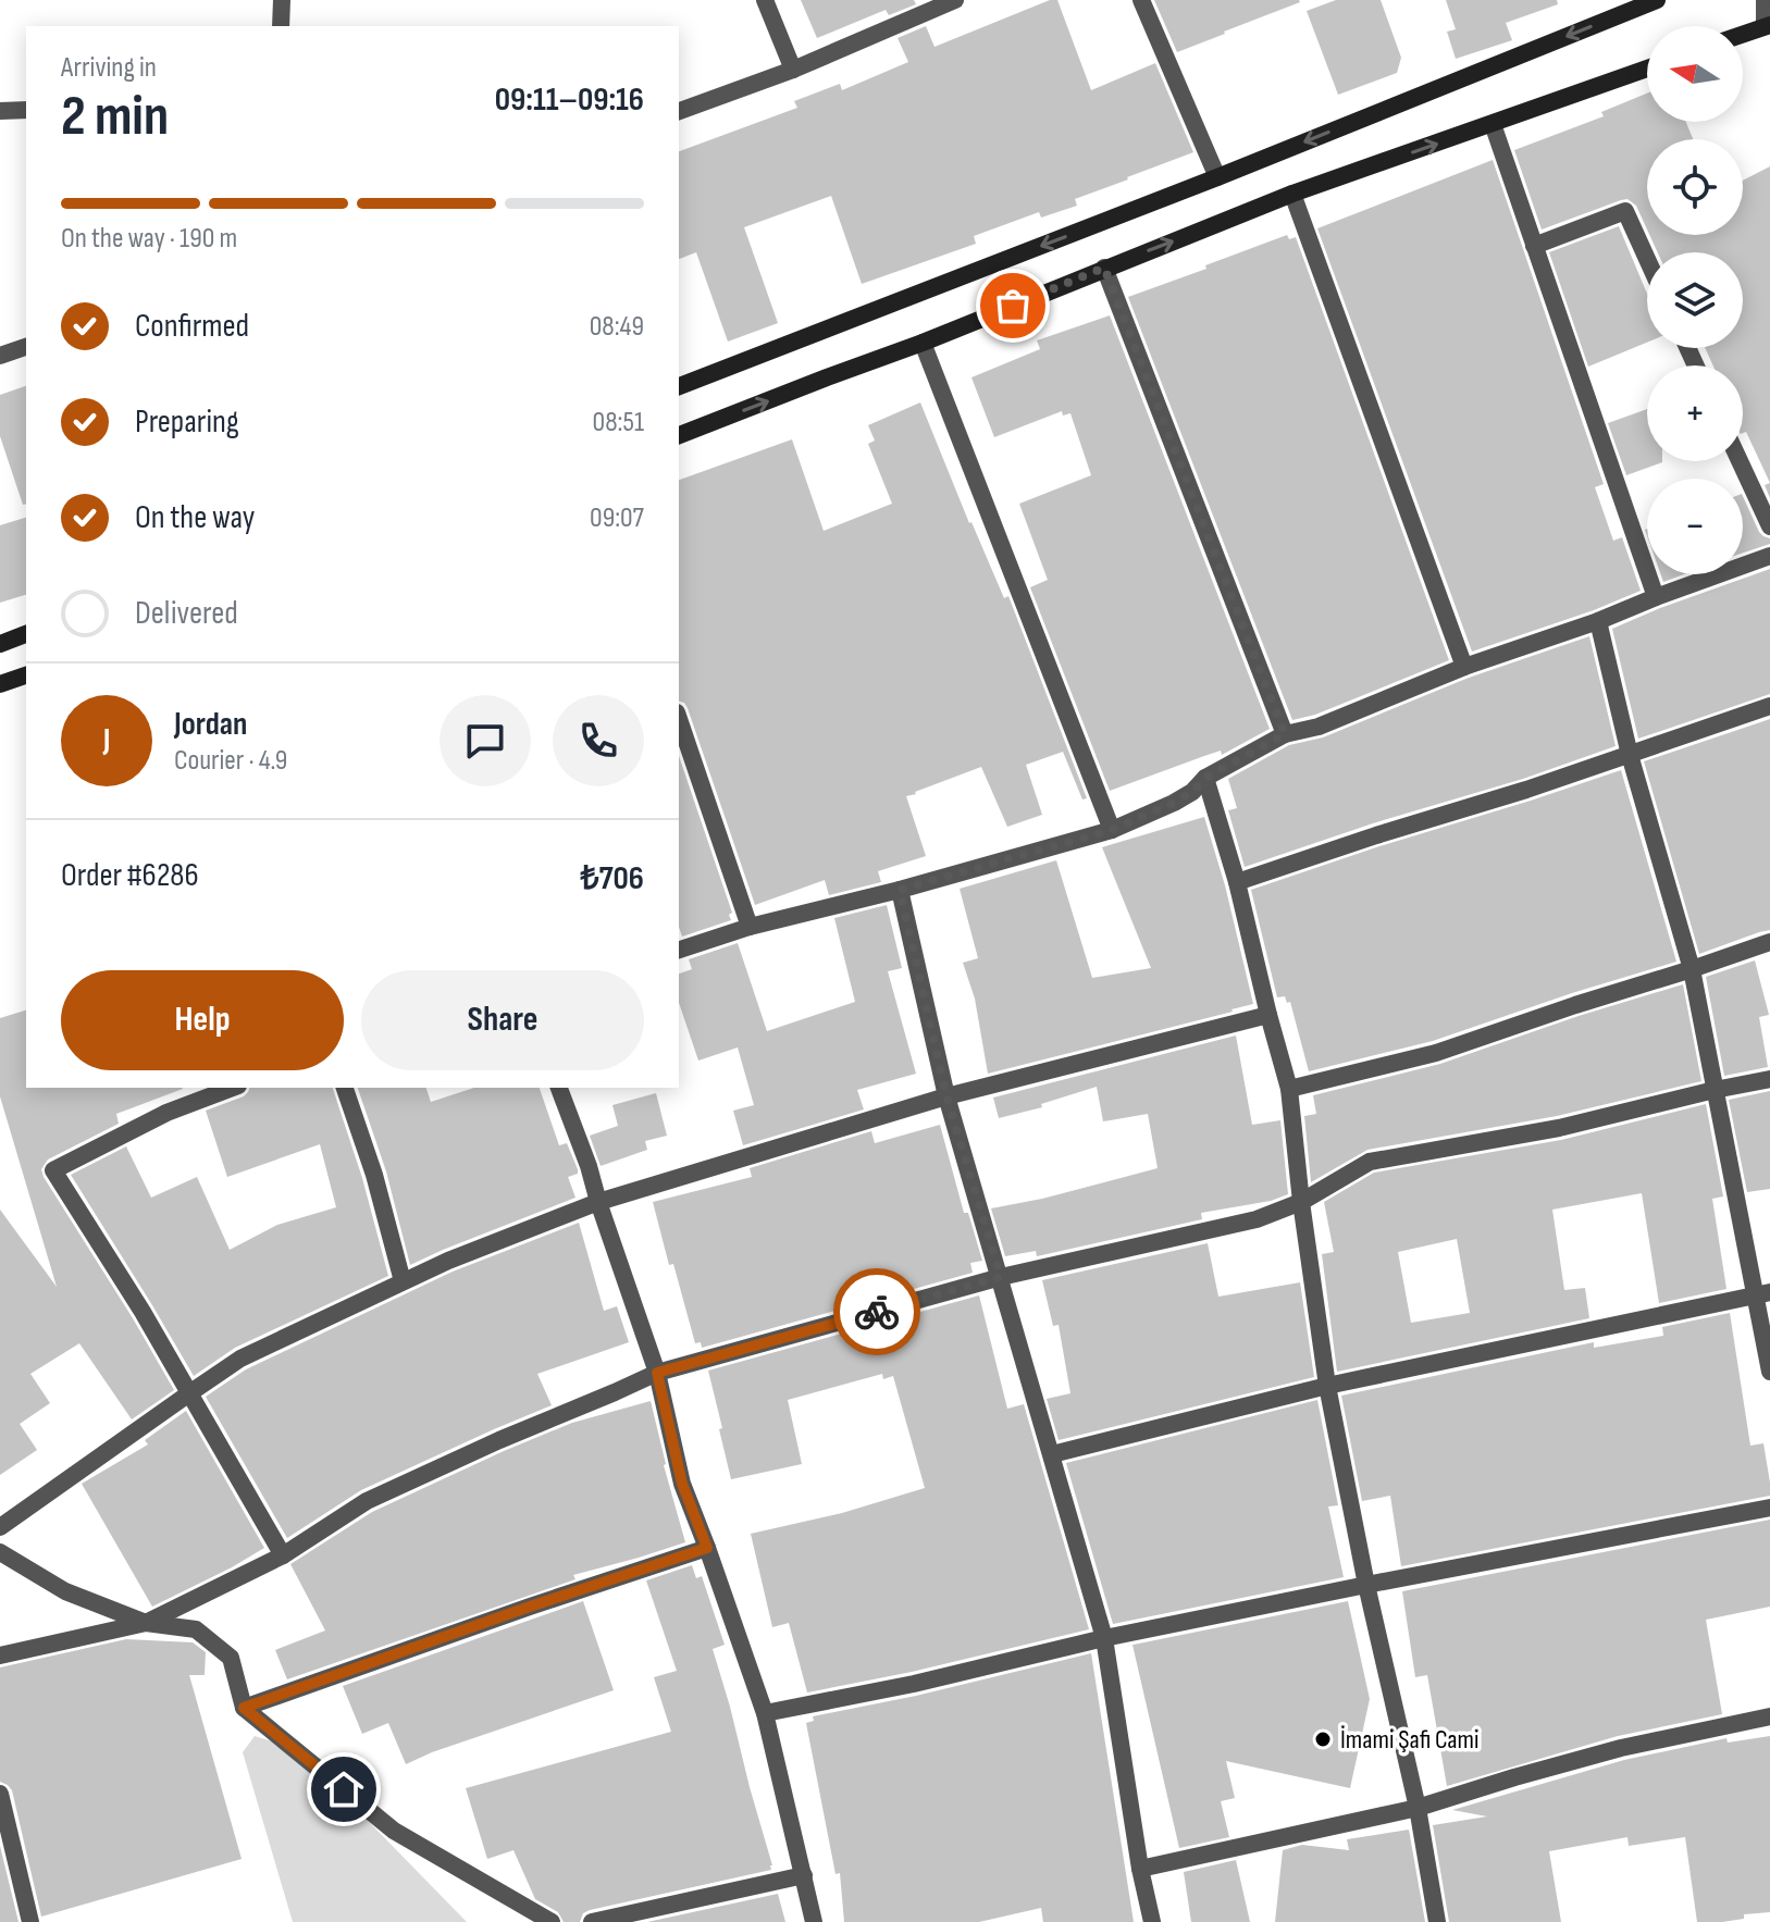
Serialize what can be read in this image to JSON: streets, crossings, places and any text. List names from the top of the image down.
{
  "places": ["İmami Şafi Cami"],
  "north": "left",
  "page": {
    "map_buttons": ["+", "−"],
    "heading": ["2 min", "Arriving in", "09:11–09:16"],
    "panel": [
      "Jordan",
      "Courier · 4.9",
      "Order #6286",
      "₺706"
    ],
    "bar": "On the way · 190 m",
    "list": [
      ["Confirmed", "08:49"],
      ["Preparing", "08:51"],
      ["On the way", "09:07"],
      "Delivered"
    ],
    "round": "J",
    "buttons": ["Help", "Share"]
  }
}
